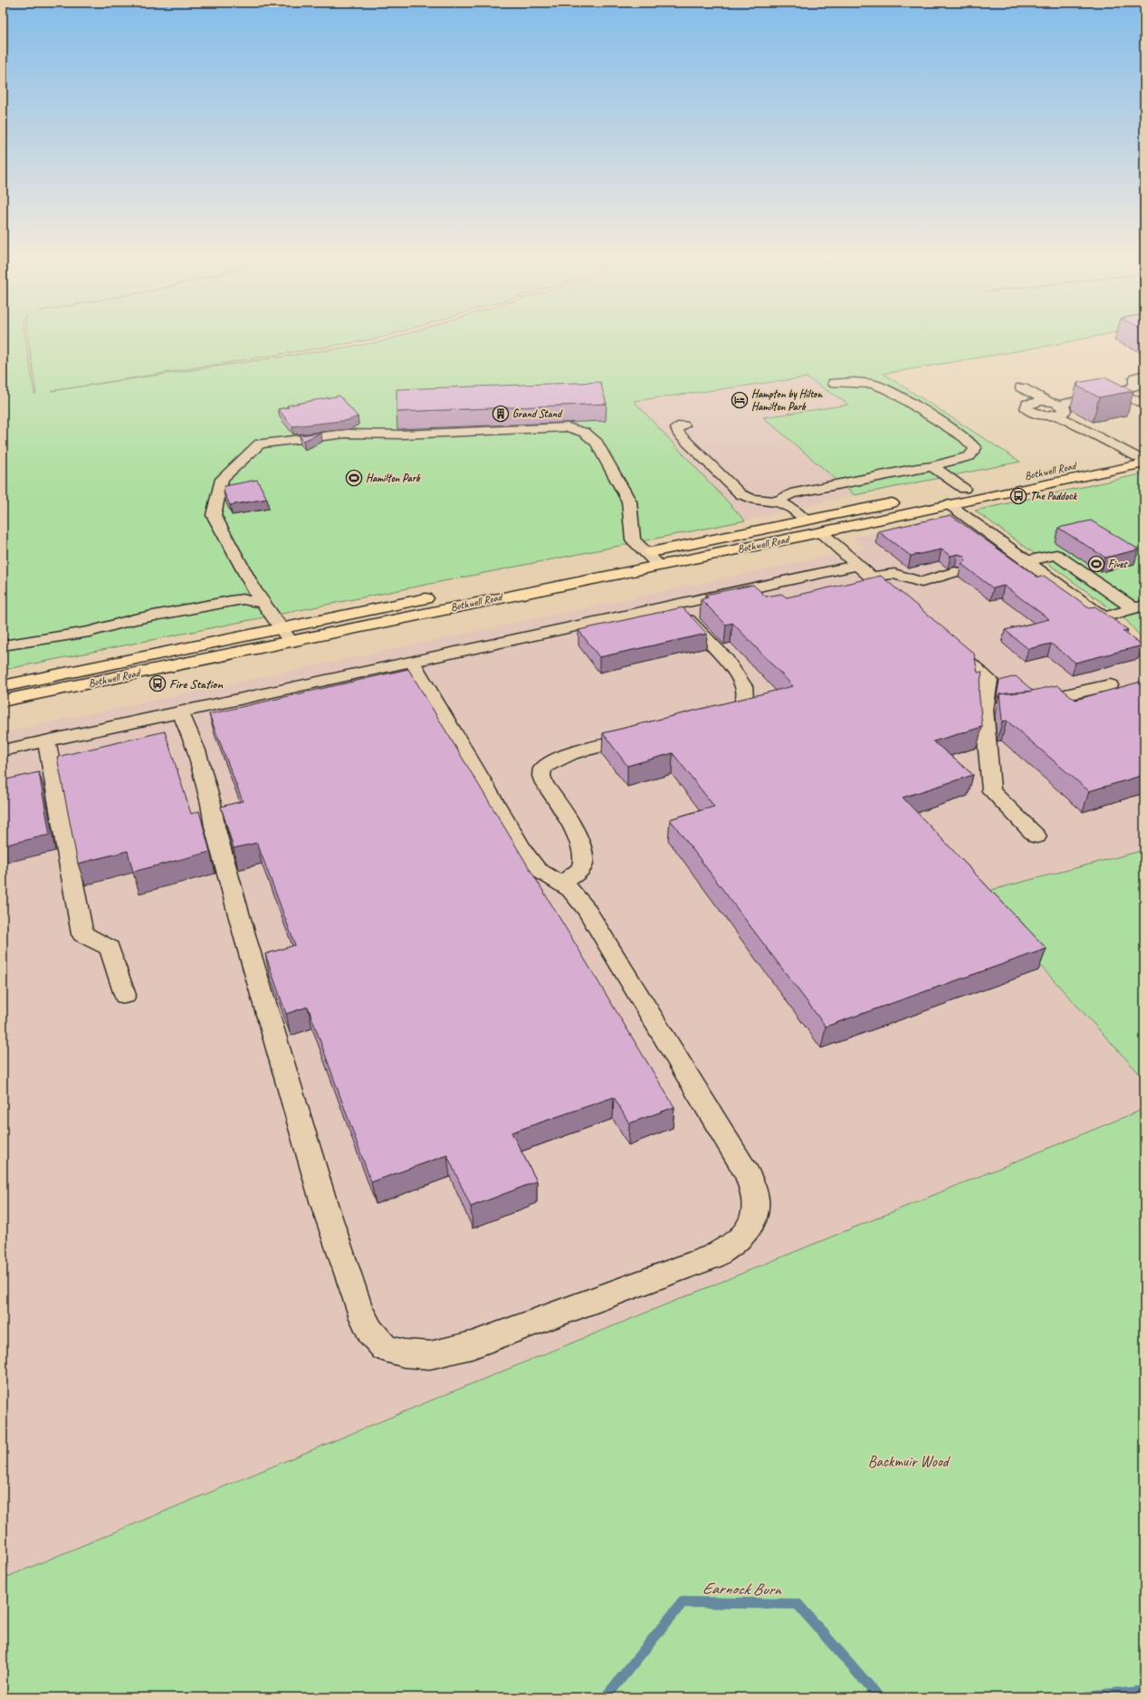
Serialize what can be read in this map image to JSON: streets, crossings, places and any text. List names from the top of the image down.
{
  "streets": {
    "main road": ["Bothwell Road"]
  },
  "water": ["Earnock Burn"],
  "parks": ["Backmuir Wood"],
  "places": {
    "hotel": ["Hampton by Hilton Hamilton Park"],
    "building": ["Grand Stand"],
    "sports": ["Hamilton Park", "Fives"],
    "bus stop": ["The Paddock", "Fire Station"]
  }
}
